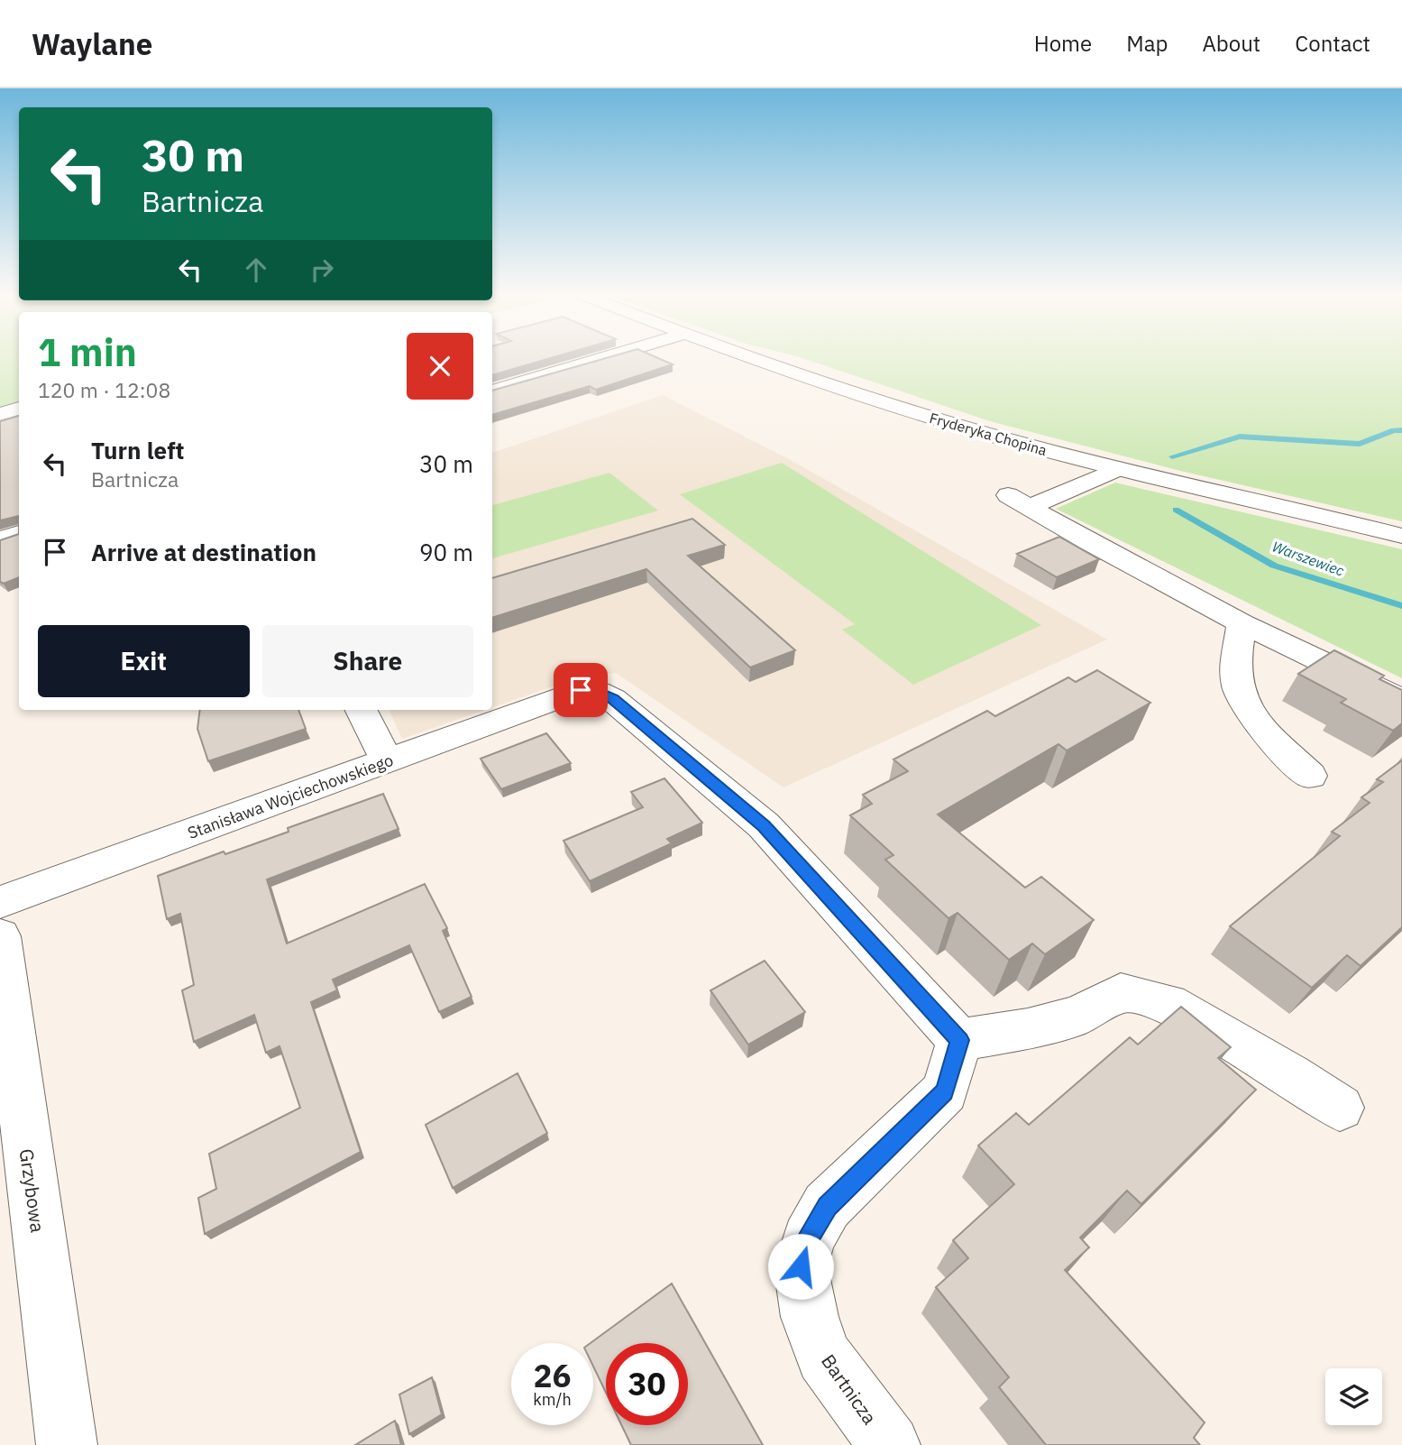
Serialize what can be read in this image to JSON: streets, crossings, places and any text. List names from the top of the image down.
{
  "streets": {
    "street": [
      "Fryderyka Chopina",
      "Stanisława Wojciechowskiego",
      "Grzybowa",
      "Bartnicza"
    ]
  },
  "crossings": [
    ["Stanisława Wojciechowskiego", "Bartnicza"]
  ],
  "water": ["Warszewiec"],
  "page": {
    "header": "Waylane",
    "nav": [
      "Home",
      "Map",
      "About",
      "Contact"
    ],
    "turn": ["30 m", "Bartnicza"],
    "heading": ["1 min", "120 m · 12:08"],
    "list": [
      {
        "name": "Turn left",
        "note": "Bartnicza",
        "value": "30 m"
      },
      {
        "name": "Arrive at destination",
        "value": "90 m"
      }
    ],
    "buttons": ["Exit", "Share"],
    "speed": "26 km/h",
    "limit": "30"
  }
}
